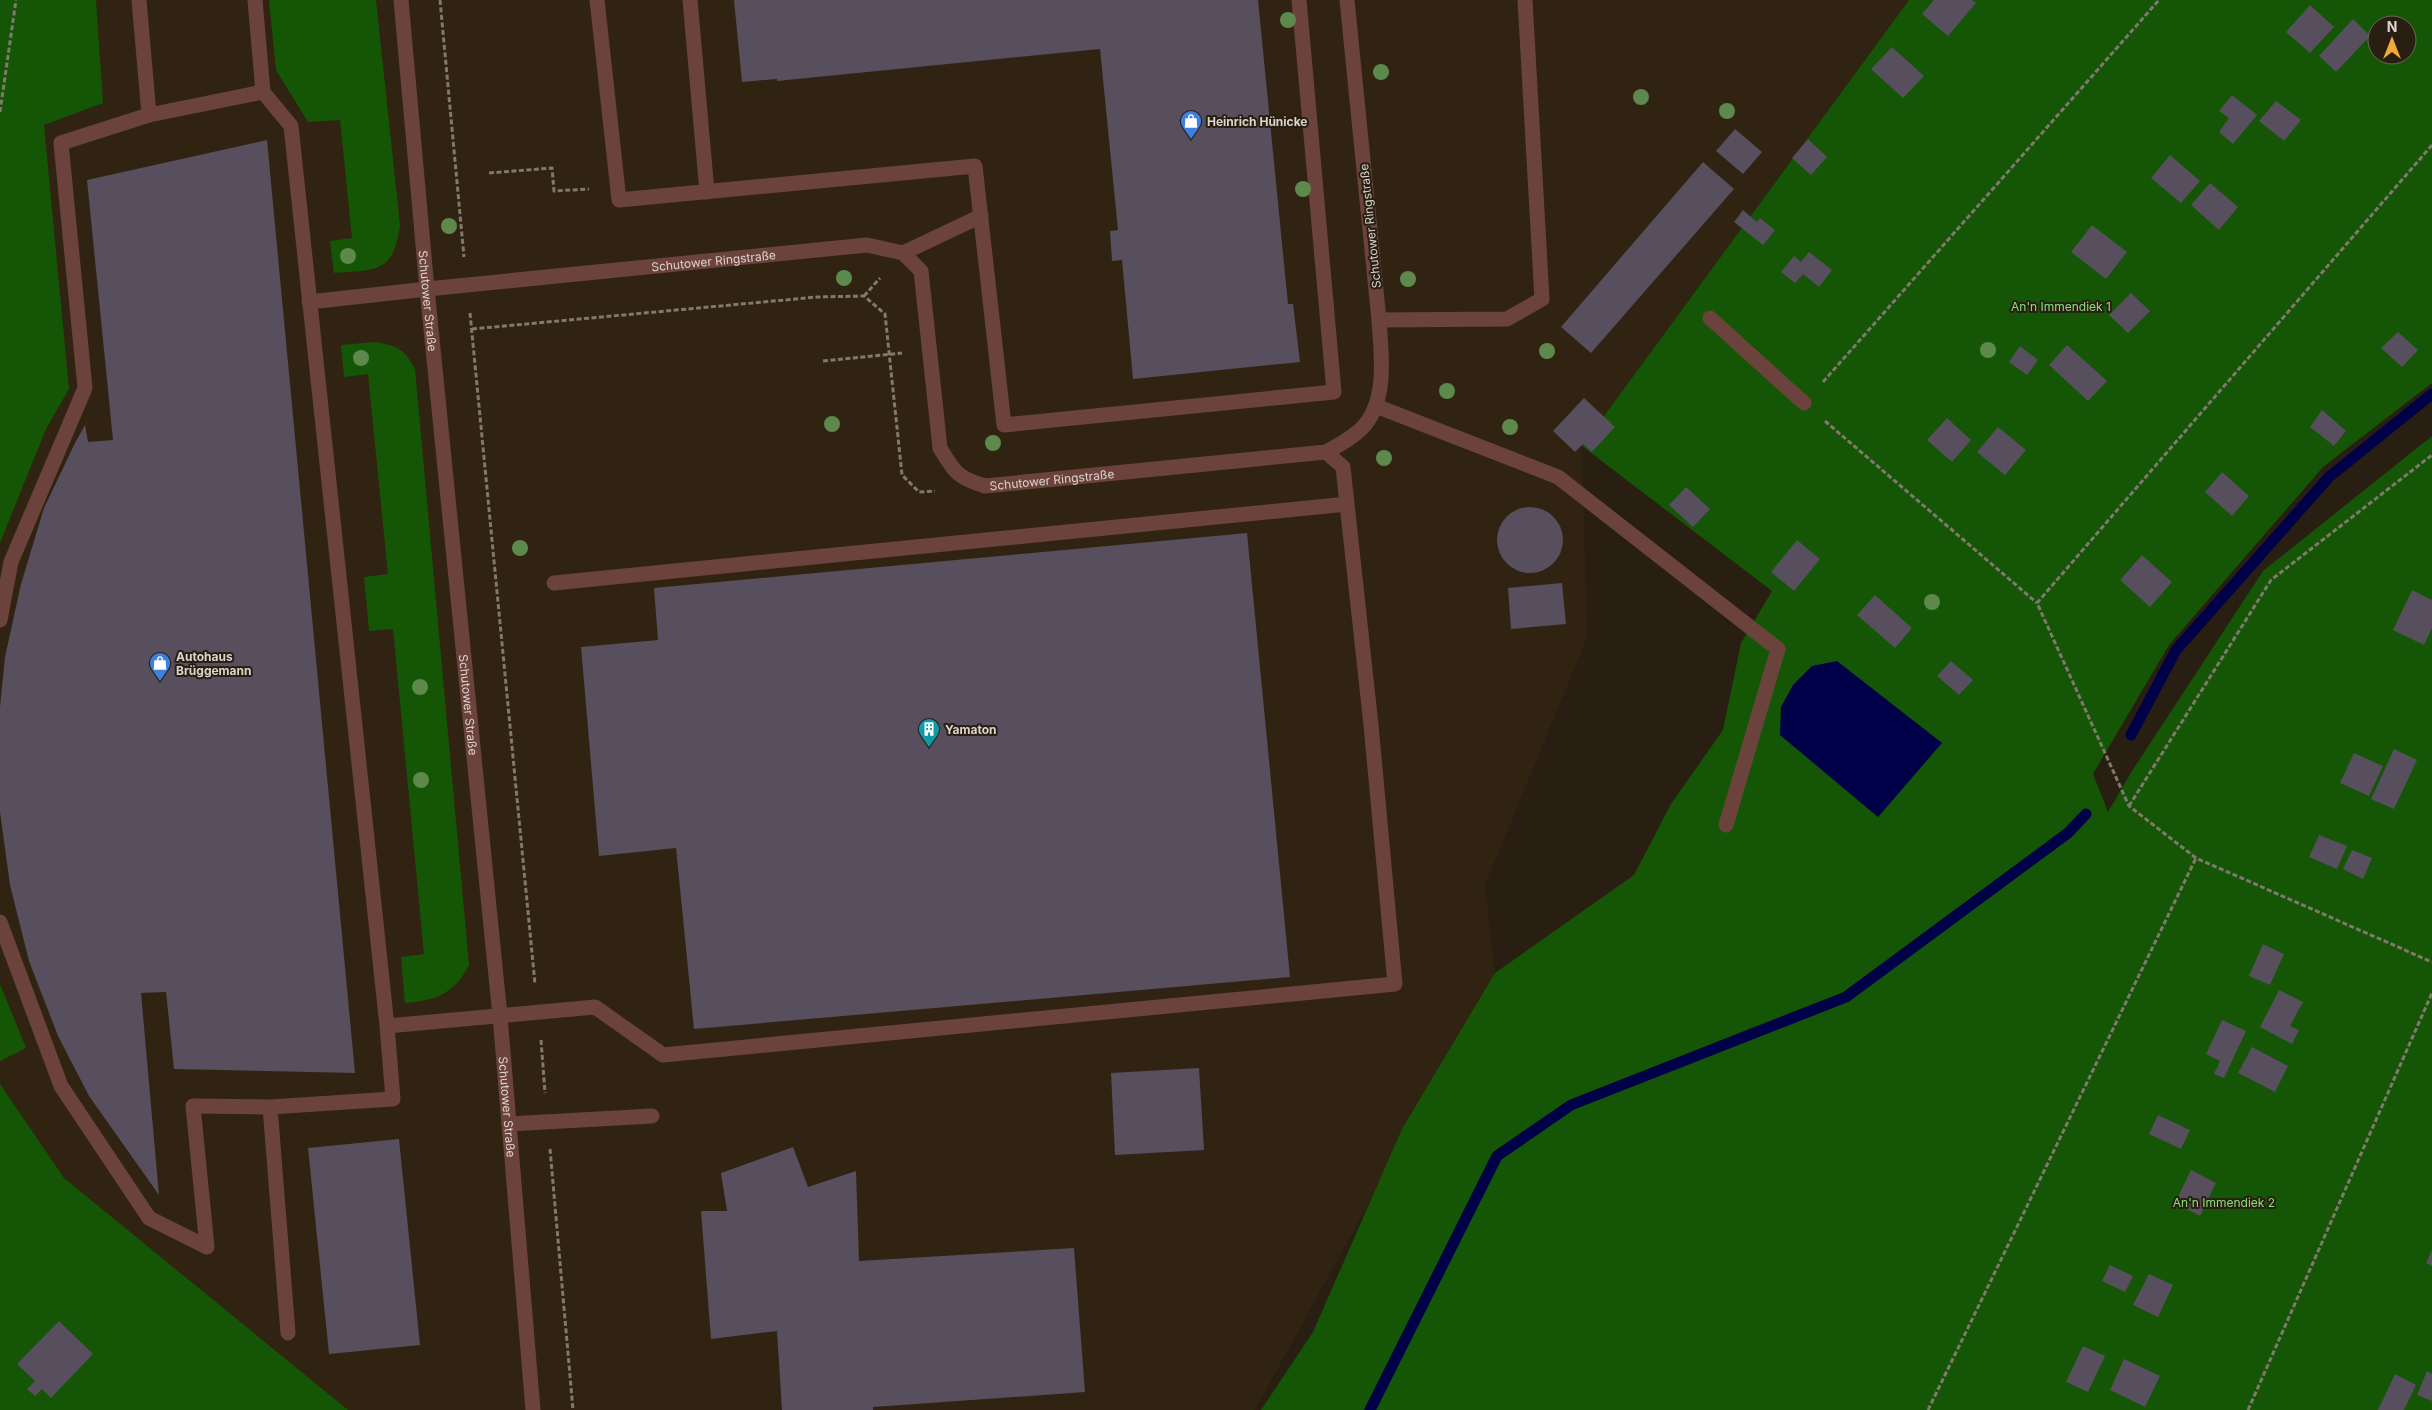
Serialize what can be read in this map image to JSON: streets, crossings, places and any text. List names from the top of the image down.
{
  "streets": {
    "street": ["Schutower Ringstraße", "Schutower Straße"]
  },
  "crossings": [
    ["Schutower Ringstraße", "Schutower Straße"]
  ],
  "parks": ["An'n Immendiek 1", "An'n Immendiek 2"],
  "places": {
    "shop": ["Heinrich Hünicke", "Autohaus Brüggemann"],
    "building": ["Yamaton"]
  },
  "north": "top"
}
